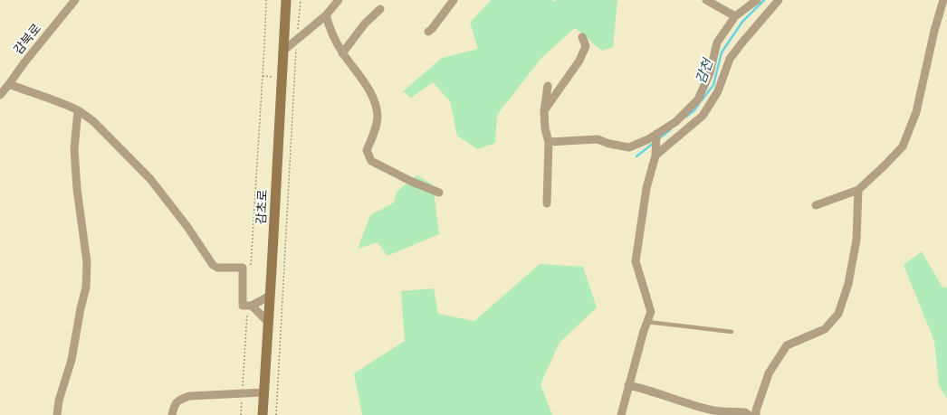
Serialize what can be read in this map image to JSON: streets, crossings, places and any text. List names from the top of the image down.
{
  "streets": {
    "main road": ["감초로"],
    "street": ["감북로"]
  },
  "water": ["감천"]
}
